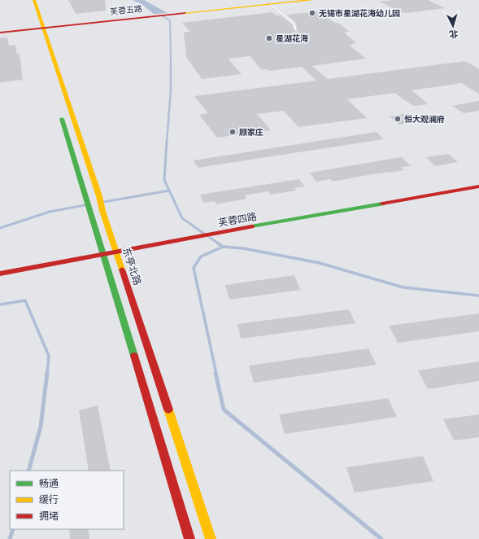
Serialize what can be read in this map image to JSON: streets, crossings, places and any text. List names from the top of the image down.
{
  "streets": {
    "main road": ["芙蓉五路", "芙蓉四路", "东亭北路"]
  },
  "crossings": [
    ["芙蓉五路", "东亭北路"],
    ["芙蓉四路", "东亭北路"]
  ],
  "places": [
    "无锡市星湖花海幼儿园",
    "星湖花海",
    "恒大观澜府",
    "顾家庄"
  ],
  "legend": ["畅通", "缓行", "拥堵"],
  "north": "bottom"
}
